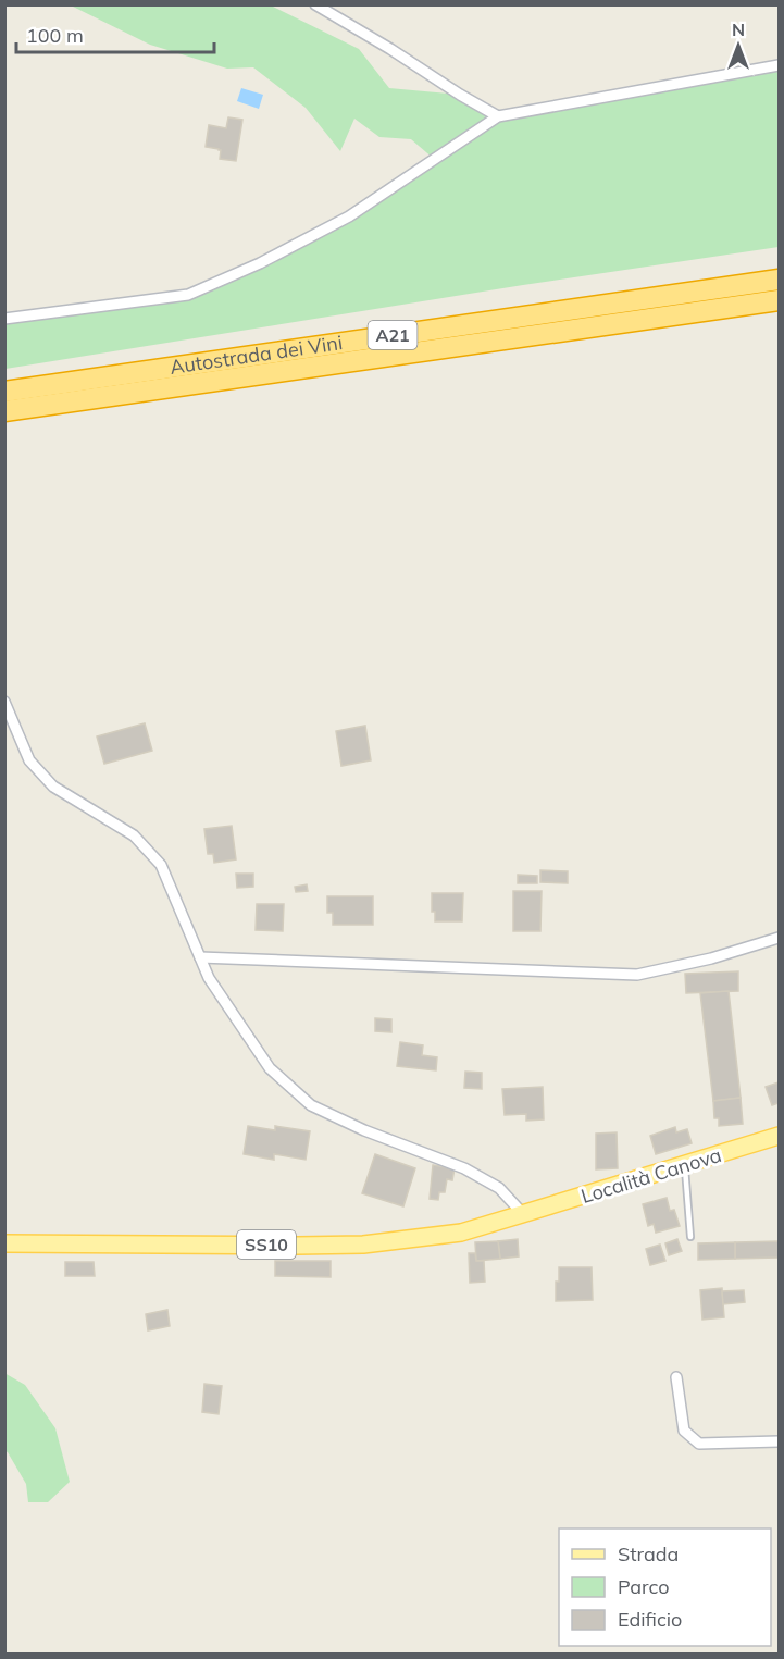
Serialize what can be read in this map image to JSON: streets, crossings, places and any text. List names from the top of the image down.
{
  "streets": {
    "highway": ["A21", "Autostrada dei Vini"],
    "main road": ["Località Canova", "SS10"]
  },
  "crossings": [
    ["Località Canova", "SS10"]
  ],
  "legend": ["Strada", "Parco", "Edificio"],
  "scale_bar": "100 m",
  "north": "top"
}
